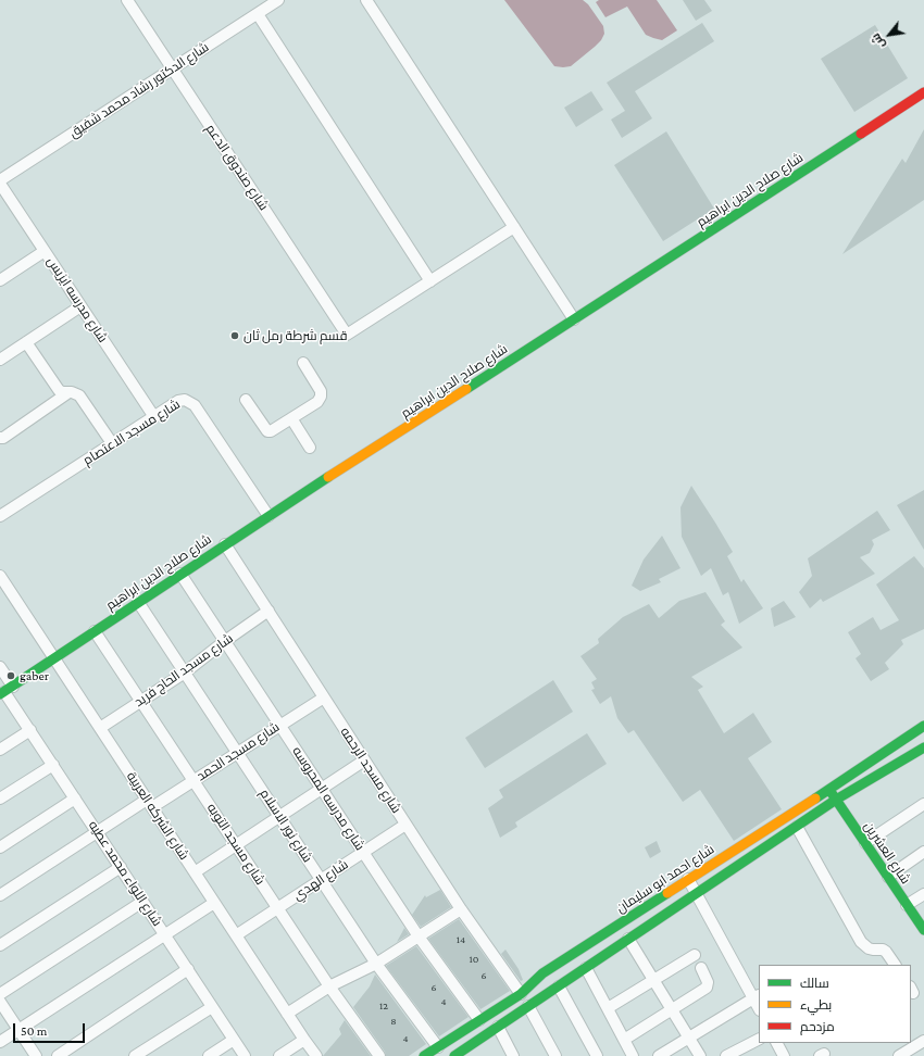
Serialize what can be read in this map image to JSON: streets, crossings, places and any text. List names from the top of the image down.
{
  "streets": {
    "street": [
      "شارع الدكتور رشاد محمد شفيق",
      "شارع صندوق الدعم",
      "شارع صلاح الدين ابراهيم",
      "شارع مدرسه ايزيس",
      "شارع مسجد الاعتصام",
      "شارع مسجد الحاج فريد",
      "شارع مسجد الحمد",
      "شارع مسجد الرحمه",
      "شارع مدرسه المحروسه",
      "شارع الشركه العربية",
      "شارع نور الاسلام",
      "شارع مسجد التوبه",
      "شارع العشرين",
      "شارع اللواء محمد عطيه",
      "شارع احمد ابو سليمان",
      "شارع الهدي"
    ]
  },
  "crossings": [
    ["شارع الدكتور رشاد محمد شفيق", "شارع صندوق الدعم"],
    ["شارع الدكتور رشاد محمد شفيق", "شارع مدرسه ايزيس"],
    ["شارع صلاح الدين ابراهيم", "شارع مسجد الاعتصام"],
    ["شارع صلاح الدين ابراهيم", "شارع مسجد الرحمه"],
    ["شارع صلاح الدين ابراهيم", "شارع مدرسه المحروسه"],
    ["شارع صلاح الدين ابراهيم", "شارع الشركه العربية"],
    ["شارع صلاح الدين ابراهيم", "شارع نور الاسلام"],
    ["شارع صلاح الدين ابراهيم", "شارع مسجد التوبه"],
    ["شارع صلاح الدين ابراهيم", "شارع اللواء محمد عطيه"],
    ["شارع مدرسه ايزيس", "شارع مسجد الاعتصام"],
    ["شارع مسجد الحاج فريد", "شارع مسجد الرحمه"],
    ["شارع مسجد الحاج فريد", "شارع مدرسه المحروسه"],
    ["شارع مسجد الحاج فريد", "شارع الشركه العربية"],
    ["شارع مسجد الحاج فريد", "شارع نور الاسلام"],
    ["شارع مسجد الحاج فريد", "شارع مسجد التوبه"],
    ["شارع مسجد الحمد", "شارع مسجد الرحمه"],
    ["شارع مسجد الحمد", "شارع مدرسه المحروسه"],
    ["شارع مسجد الحمد", "شارع الشركه العربية"],
    ["شارع مسجد الحمد", "شارع نور الاسلام"],
    ["شارع مسجد الحمد", "شارع مسجد التوبه"],
    ["شارع مسجد الحمد", "شارع اللواء محمد عطيه"],
    ["شارع مسجد الرحمه", "شارع احمد ابو سليمان"],
    ["شارع مسجد الرحمه", "شارع الهدي"],
    ["شارع مدرسه المحروسه", "شارع احمد ابو سليمان"],
    ["شارع مدرسه المحروسه", "شارع الهدي"],
    ["شارع الشركه العربية", "شارع الهدي"],
    ["شارع نور الاسلام", "شارع احمد ابو سليمان"],
    ["شارع نور الاسلام", "شارع الهدي"],
    ["شارع مسجد التوبه", "شارع الهدي"],
    ["شارع العشرين", "شارع احمد ابو سليمان"]
  ],
  "places": ["قسم شرطة رمل ثان", "gaber"],
  "house_numbers": [
    "14",
    "10",
    "6",
    "6",
    "4",
    "12",
    "8",
    "4"
  ],
  "legend": ["سالك", "بطيء", "مزدحم"],
  "scale_bar": "50 m",
  "north": "bottom left"
}
